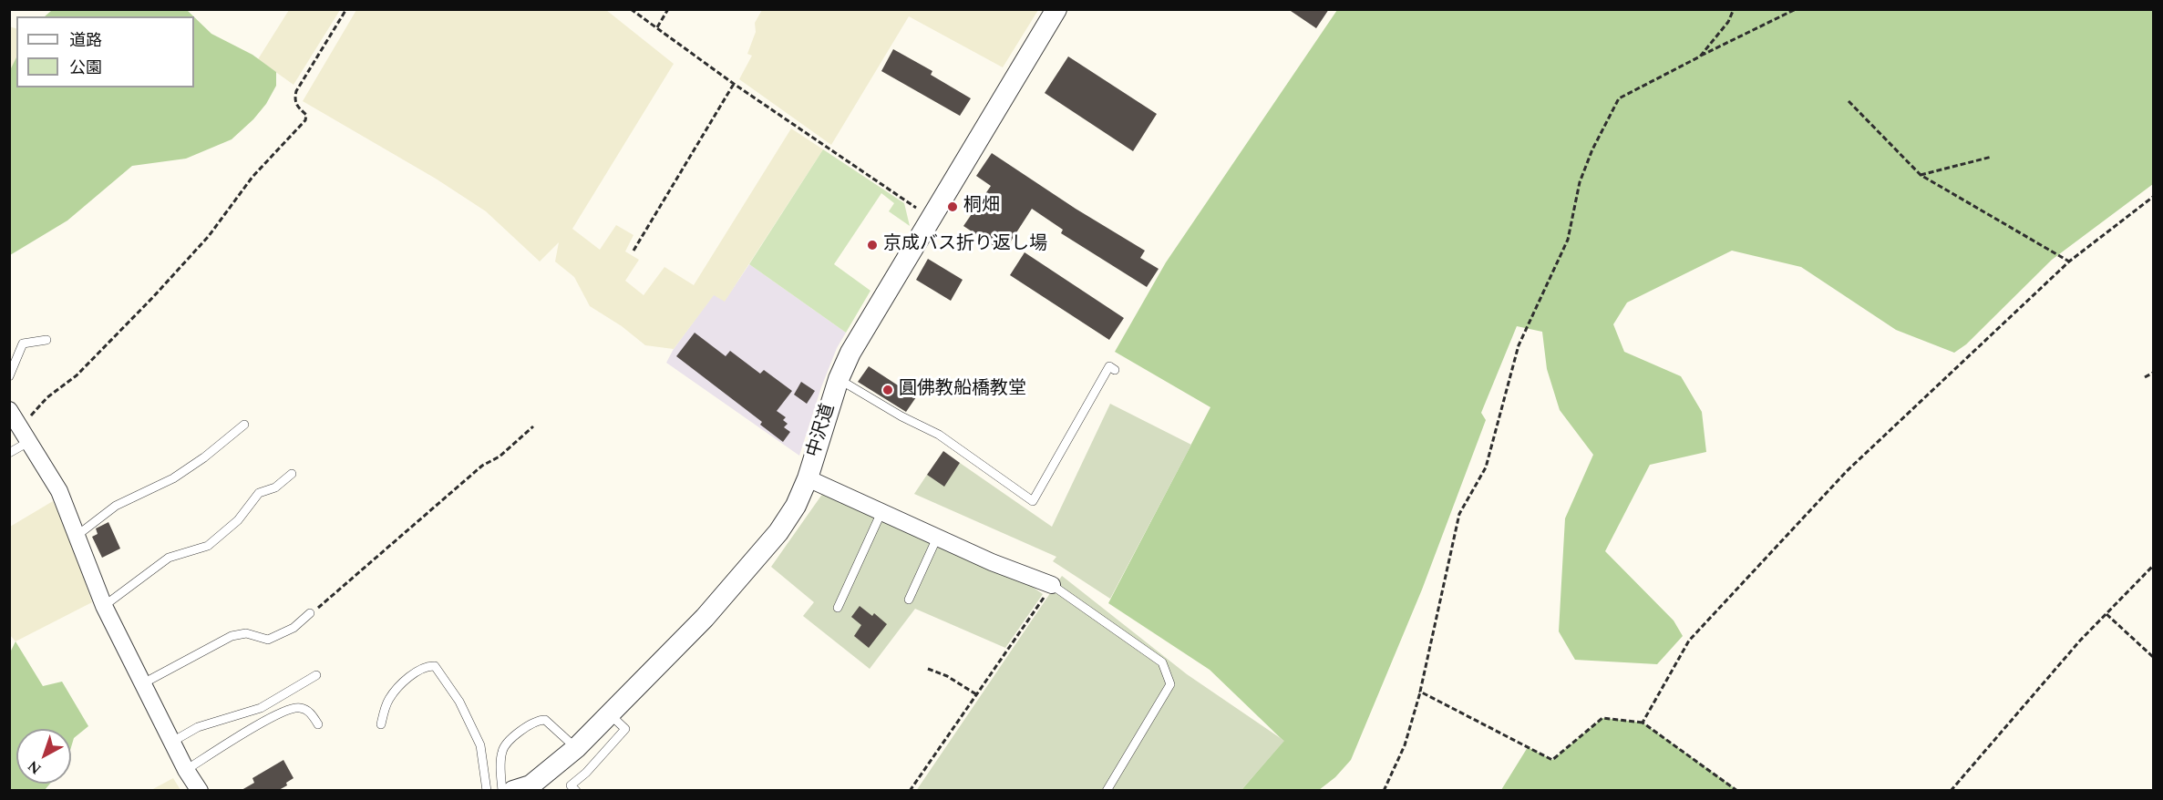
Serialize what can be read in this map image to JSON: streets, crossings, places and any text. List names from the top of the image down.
{
  "streets": {
    "street": ["中沢道"]
  },
  "places": ["桐畑", "京成バス折り返し場", "圓佛教船橋教堂"],
  "legend": ["道路", "公園"],
  "north": "bottom left"
}
